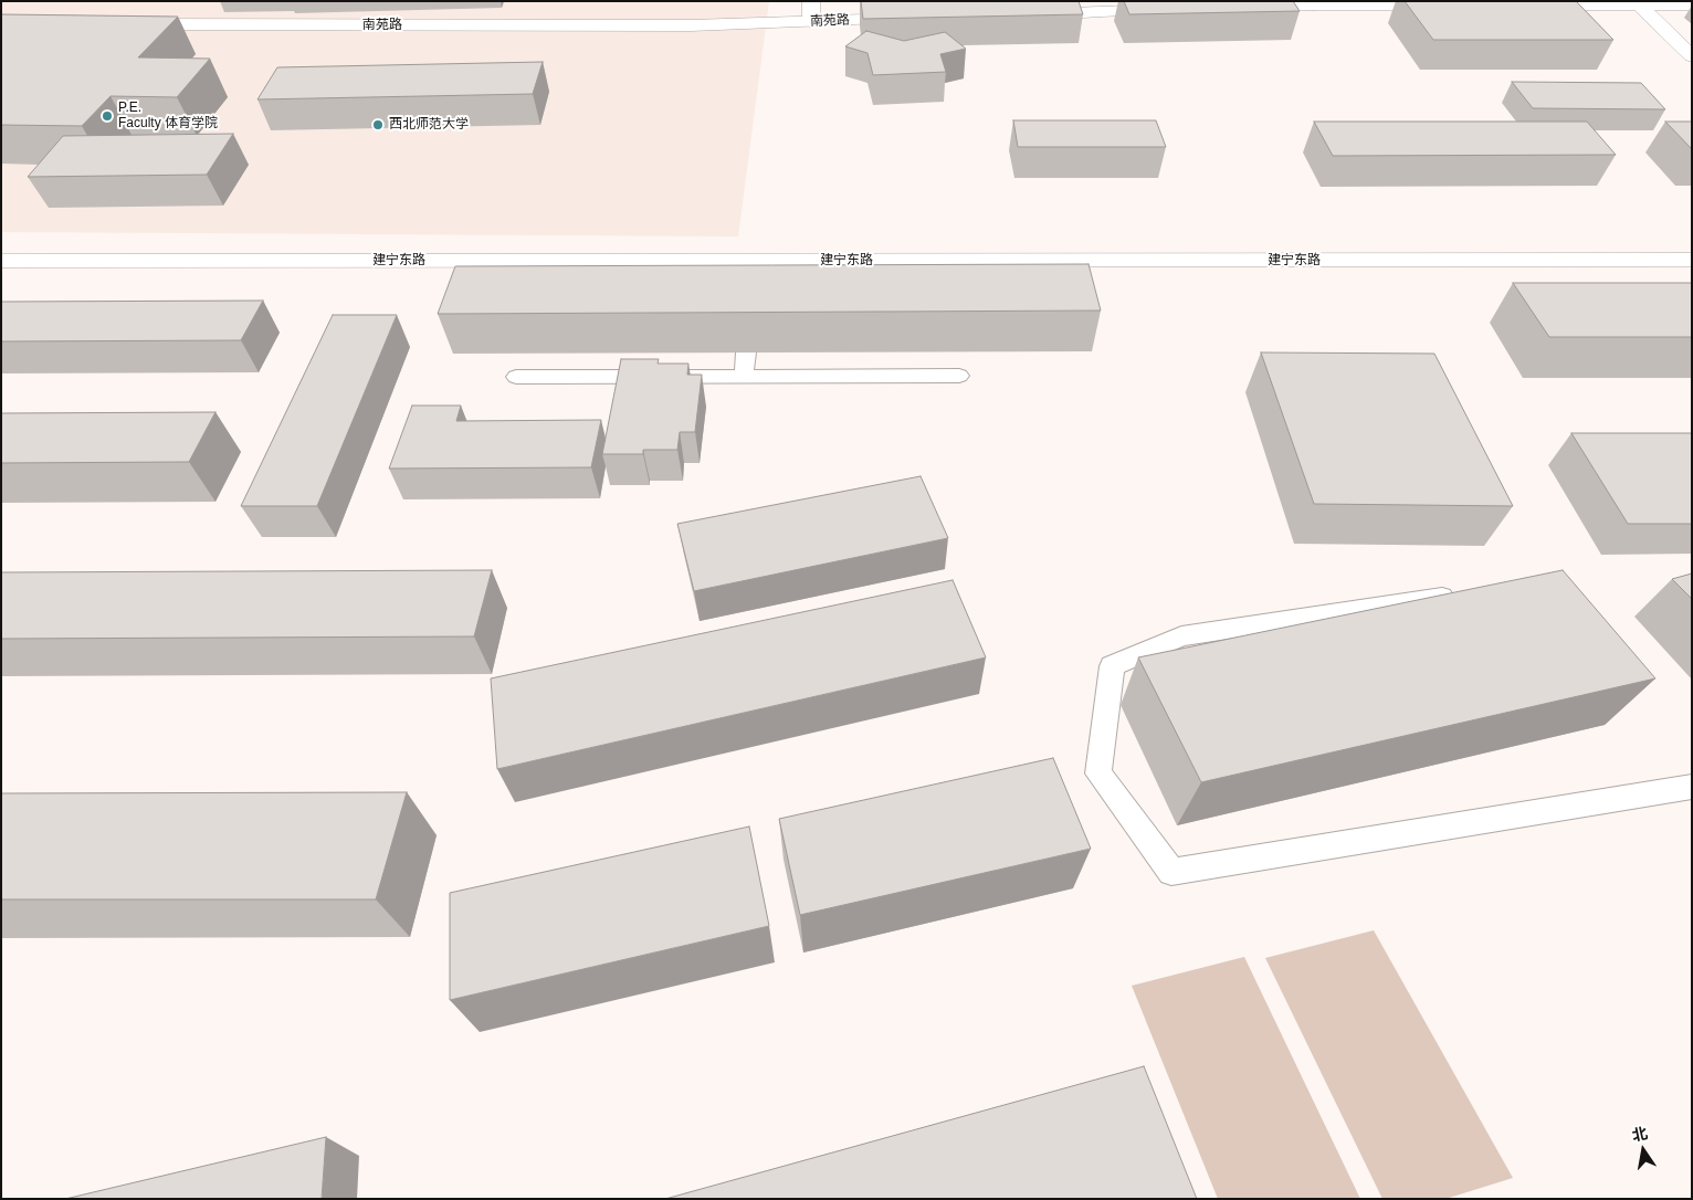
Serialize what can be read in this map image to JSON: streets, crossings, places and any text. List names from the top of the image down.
{
  "streets": {
    "street": ["南苑路", "建宁东路"]
  },
  "places": ["P.E. Faculty 体育学院", "西北师范大学"],
  "north": "top"
}
